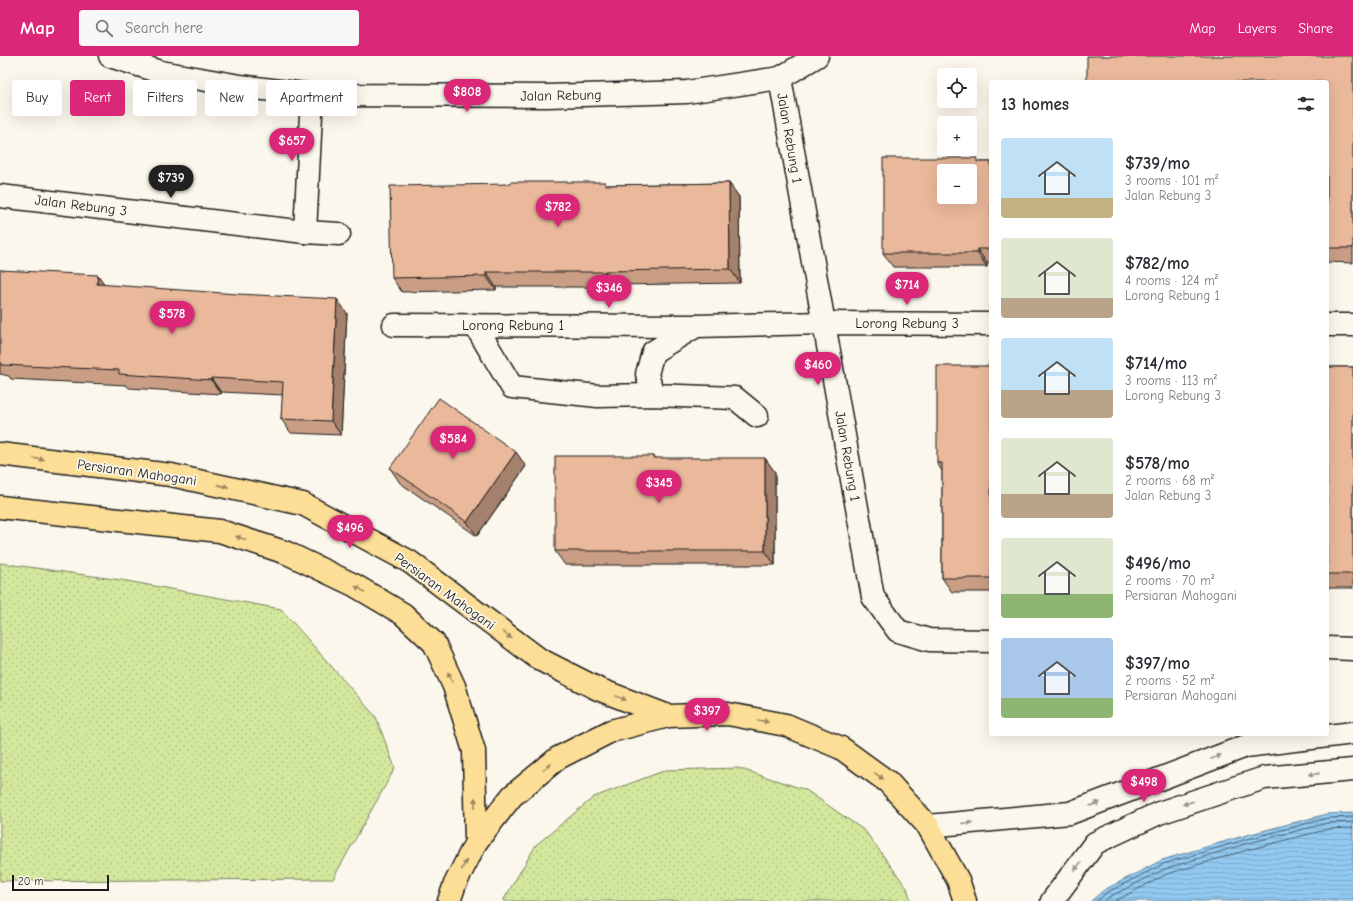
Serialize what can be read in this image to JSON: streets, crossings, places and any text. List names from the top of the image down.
{
  "streets": {
    "main road": ["Persiaran Mahogani"],
    "street": [
      "Jalan Rebung",
      "Jalan Rebung 1",
      "Jalan Rebung 3",
      "Lorong Rebung 3",
      "Lorong Rebung 1"
    ]
  },
  "crossings": [
    ["Jalan Rebung", "Jalan Rebung 1"],
    ["Jalan Rebung 1", "Lorong Rebung 3"],
    ["Jalan Rebung 1", "Lorong Rebung 1"],
    ["Lorong Rebung 3", "Lorong Rebung 1"]
  ],
  "one_way": ["Persiaran Mahogani"],
  "scale_bar": "20 m",
  "page": {
    "header": "Map",
    "search": "Search here",
    "nav": ["Map", "Layers", "Share"],
    "map_buttons": ["+", "−"],
    "price": [
      "$808",
      "$657",
      "$739",
      "$782",
      "$714",
      "$346",
      "$578",
      "$460",
      "$584",
      "$345",
      "$496",
      "$397",
      "$498"
    ],
    "chip": [
      "Buy",
      "Rent",
      "Filters",
      "New",
      "Apartment"
    ],
    "heading": "13 homes",
    "list": [
      {
        "name": "$739/mo",
        "note": "3 rooms · 101 m² · Jalan Rebung 3"
      },
      {
        "name": "$782/mo",
        "note": "4 rooms · 124 m² · Lorong Rebung 1"
      },
      {
        "name": "$714/mo",
        "note": "3 rooms · 113 m² · Lorong Rebung 3"
      },
      {
        "name": "$578/mo",
        "note": "2 rooms · 68 m² · Jalan Rebung 3"
      },
      {
        "name": "$496/mo",
        "note": "2 rooms · 70 m² · Persiaran Mahogani"
      },
      {
        "name": "$397/mo",
        "note": "2 rooms · 52 m² · Persiaran Mahogani"
      }
    ],
    "scale": "20 m"
  }
}
